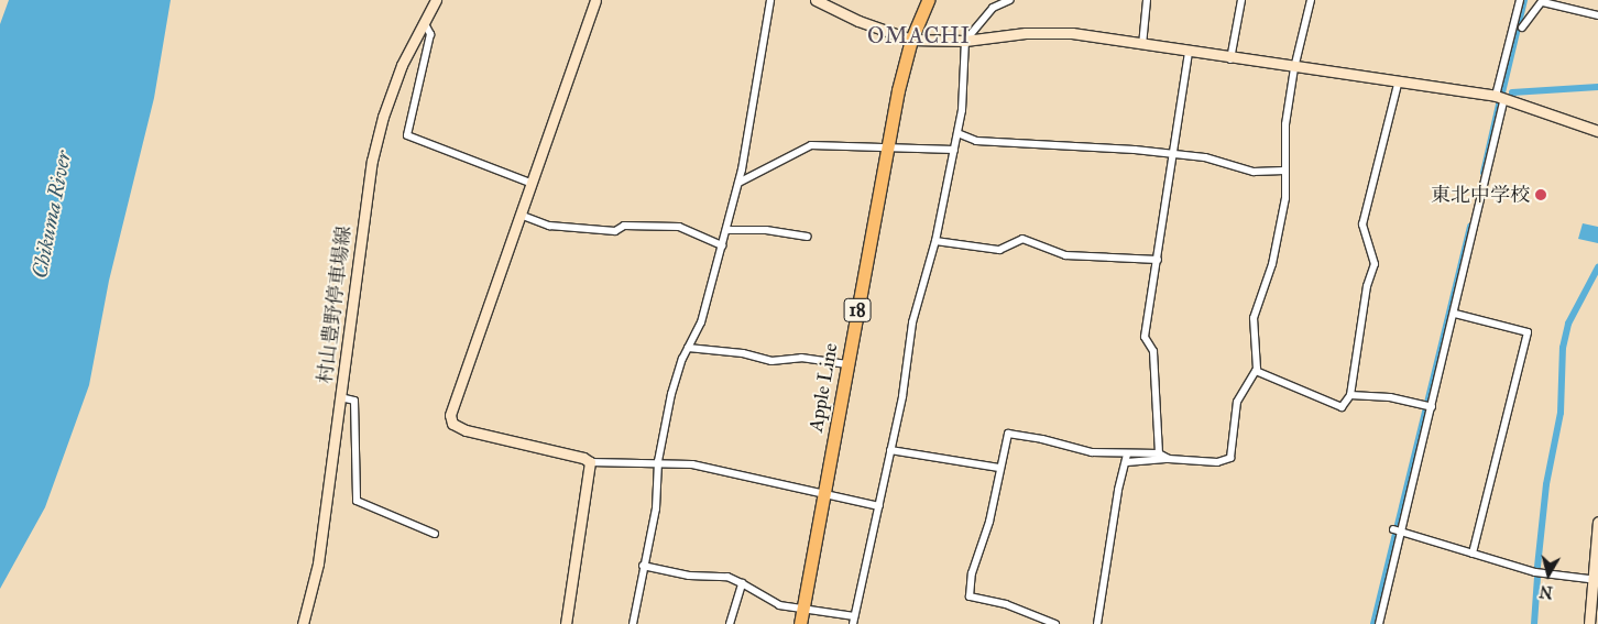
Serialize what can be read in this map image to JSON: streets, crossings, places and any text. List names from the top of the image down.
{
  "streets": {
    "highway": ["18", "Apple Line"],
    "street": ["村山豊野停車場線"]
  },
  "districts": ["OMACHI"],
  "water": ["Chikuma River"],
  "places": ["東北中学校"],
  "north": "bottom"
}
